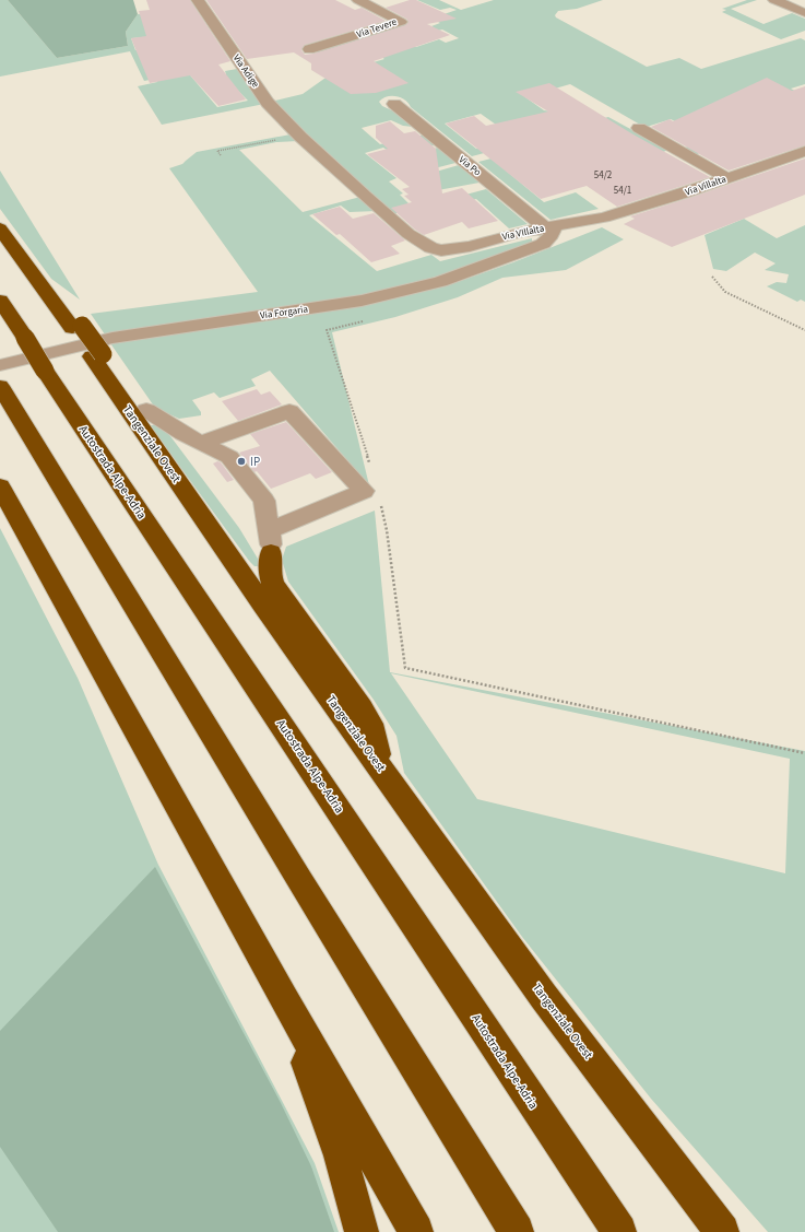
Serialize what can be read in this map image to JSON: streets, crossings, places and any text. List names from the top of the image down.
{
  "streets": {
    "highway": ["Tangenziale Ovest", "Autostrada Alpe-Adria"],
    "street": [
      "Via Tevere",
      "Via Adige",
      "Via Po",
      "Via Villalta",
      "Via VIllalta",
      "Via Forgaria"
    ]
  },
  "crossings": [
    ["Via Adige", "Via VIllalta"],
    ["Via Po", "Via VIllalta"],
    ["Via Po", "Via Forgaria"],
    ["Via Villalta", "Via VIllalta"],
    ["Via VIllalta", "Via Forgaria"]
  ],
  "places": ["IP"],
  "house_numbers": ["54/2", "54/1"]
}
